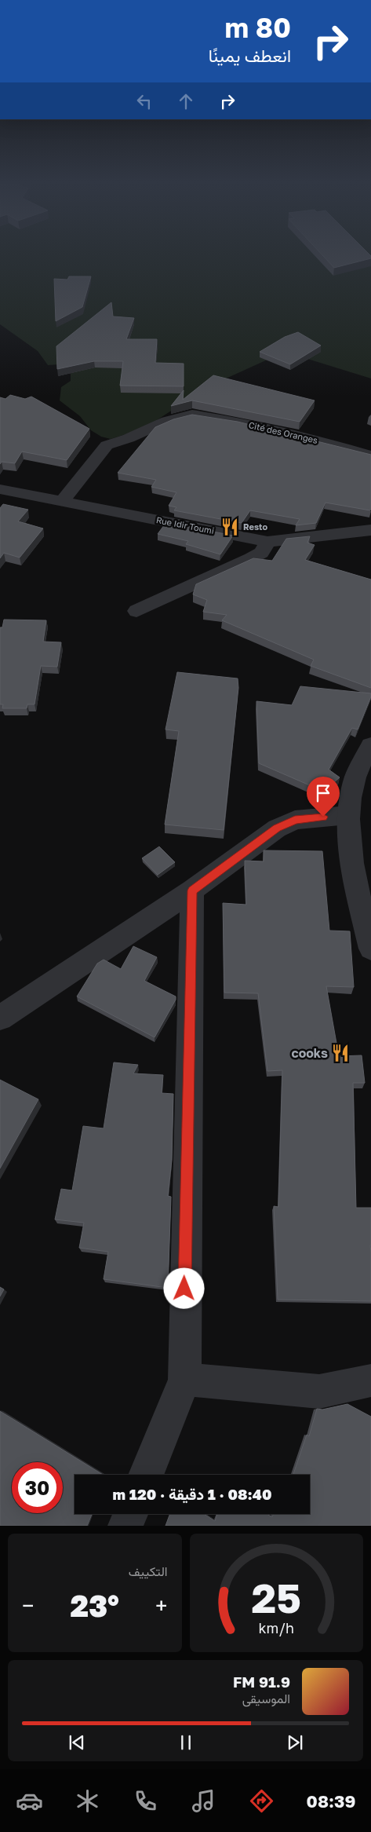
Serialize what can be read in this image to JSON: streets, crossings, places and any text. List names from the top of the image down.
{
  "streets": {
    "street": ["Cité des Oranges", "Rue Idir Toumi"]
  },
  "crossings": [
    ["Cité des Oranges", "Rue Idir Toumi"]
  ],
  "places": {
    "restaurant": ["Resto", "cooks"]
  },
  "page": {
    "turn": ["80 m", "انعطف يمينًا"],
    "limit": "30",
    "trip": "08:40 · 1 دقيقة · 120 m",
    "tile": "التكييف",
    "heat": ["−", "23°", "+"],
    "song": ["91.9 FM", "الموسيقى"],
    "tabs": "08:39",
    "gauge": ["25", "km/h"]
  }
}
